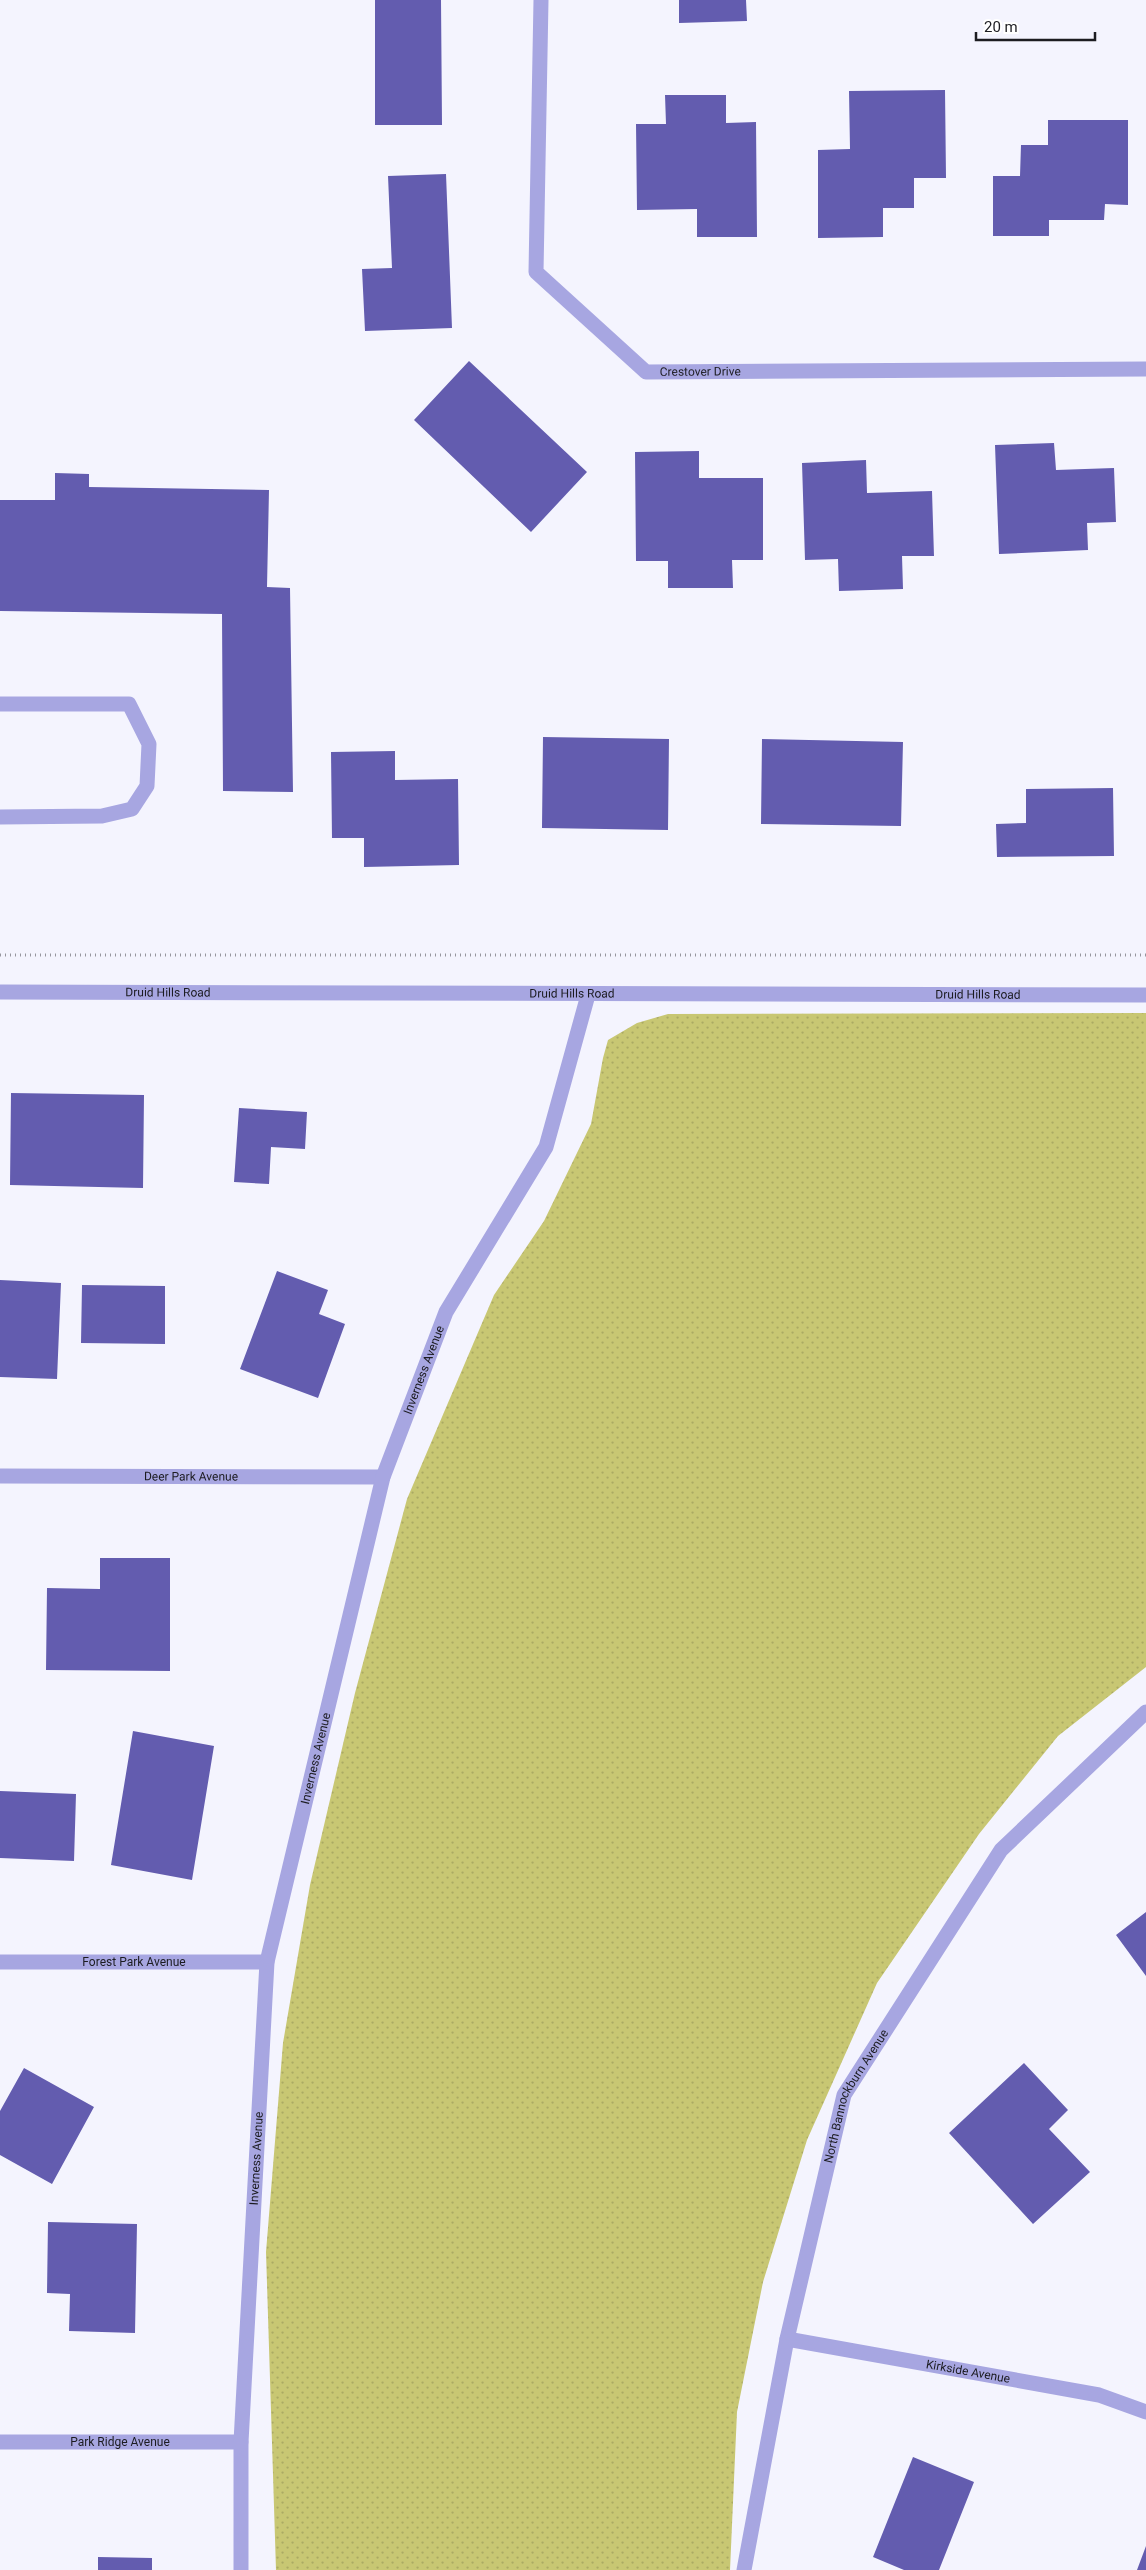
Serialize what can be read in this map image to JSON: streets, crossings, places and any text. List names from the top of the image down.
{
  "streets": {
    "street": [
      "Crestover Drive",
      "Druid Hills Road",
      "Inverness Avenue",
      "Deer Park Avenue",
      "Forest Park Avenue",
      "North Bannockburn Avenue",
      "Kirkside Avenue",
      "Park Ridge Avenue"
    ]
  },
  "crossings": [
    ["Druid Hills Road", "Inverness Avenue"],
    ["Inverness Avenue", "Deer Park Avenue"],
    ["Inverness Avenue", "Forest Park Avenue"],
    ["Inverness Avenue", "Park Ridge Avenue"],
    ["North Bannockburn Avenue", "Kirkside Avenue"]
  ],
  "scale_bar": "20 m"
}
